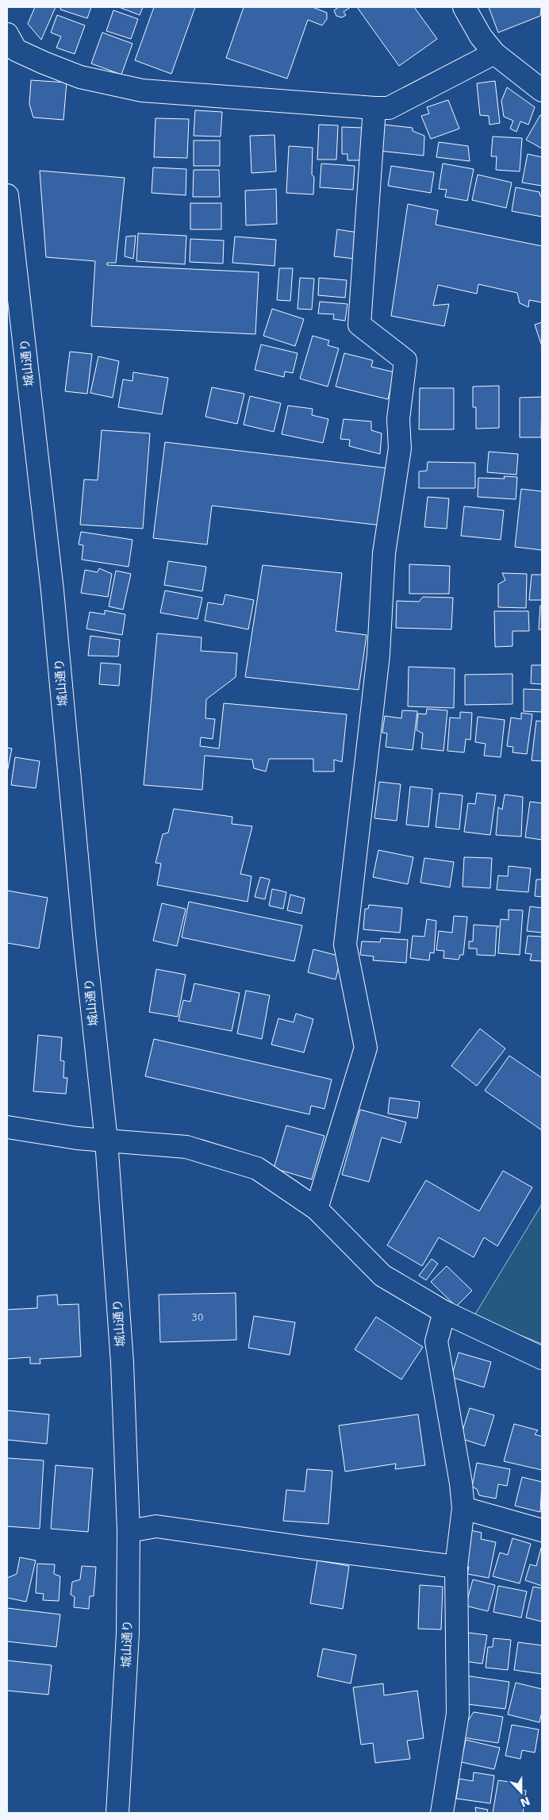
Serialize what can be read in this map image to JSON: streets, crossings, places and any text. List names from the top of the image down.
{
  "streets": {
    "street": ["城山通り"]
  },
  "house_numbers": ["30"],
  "north": "bottom"
}
